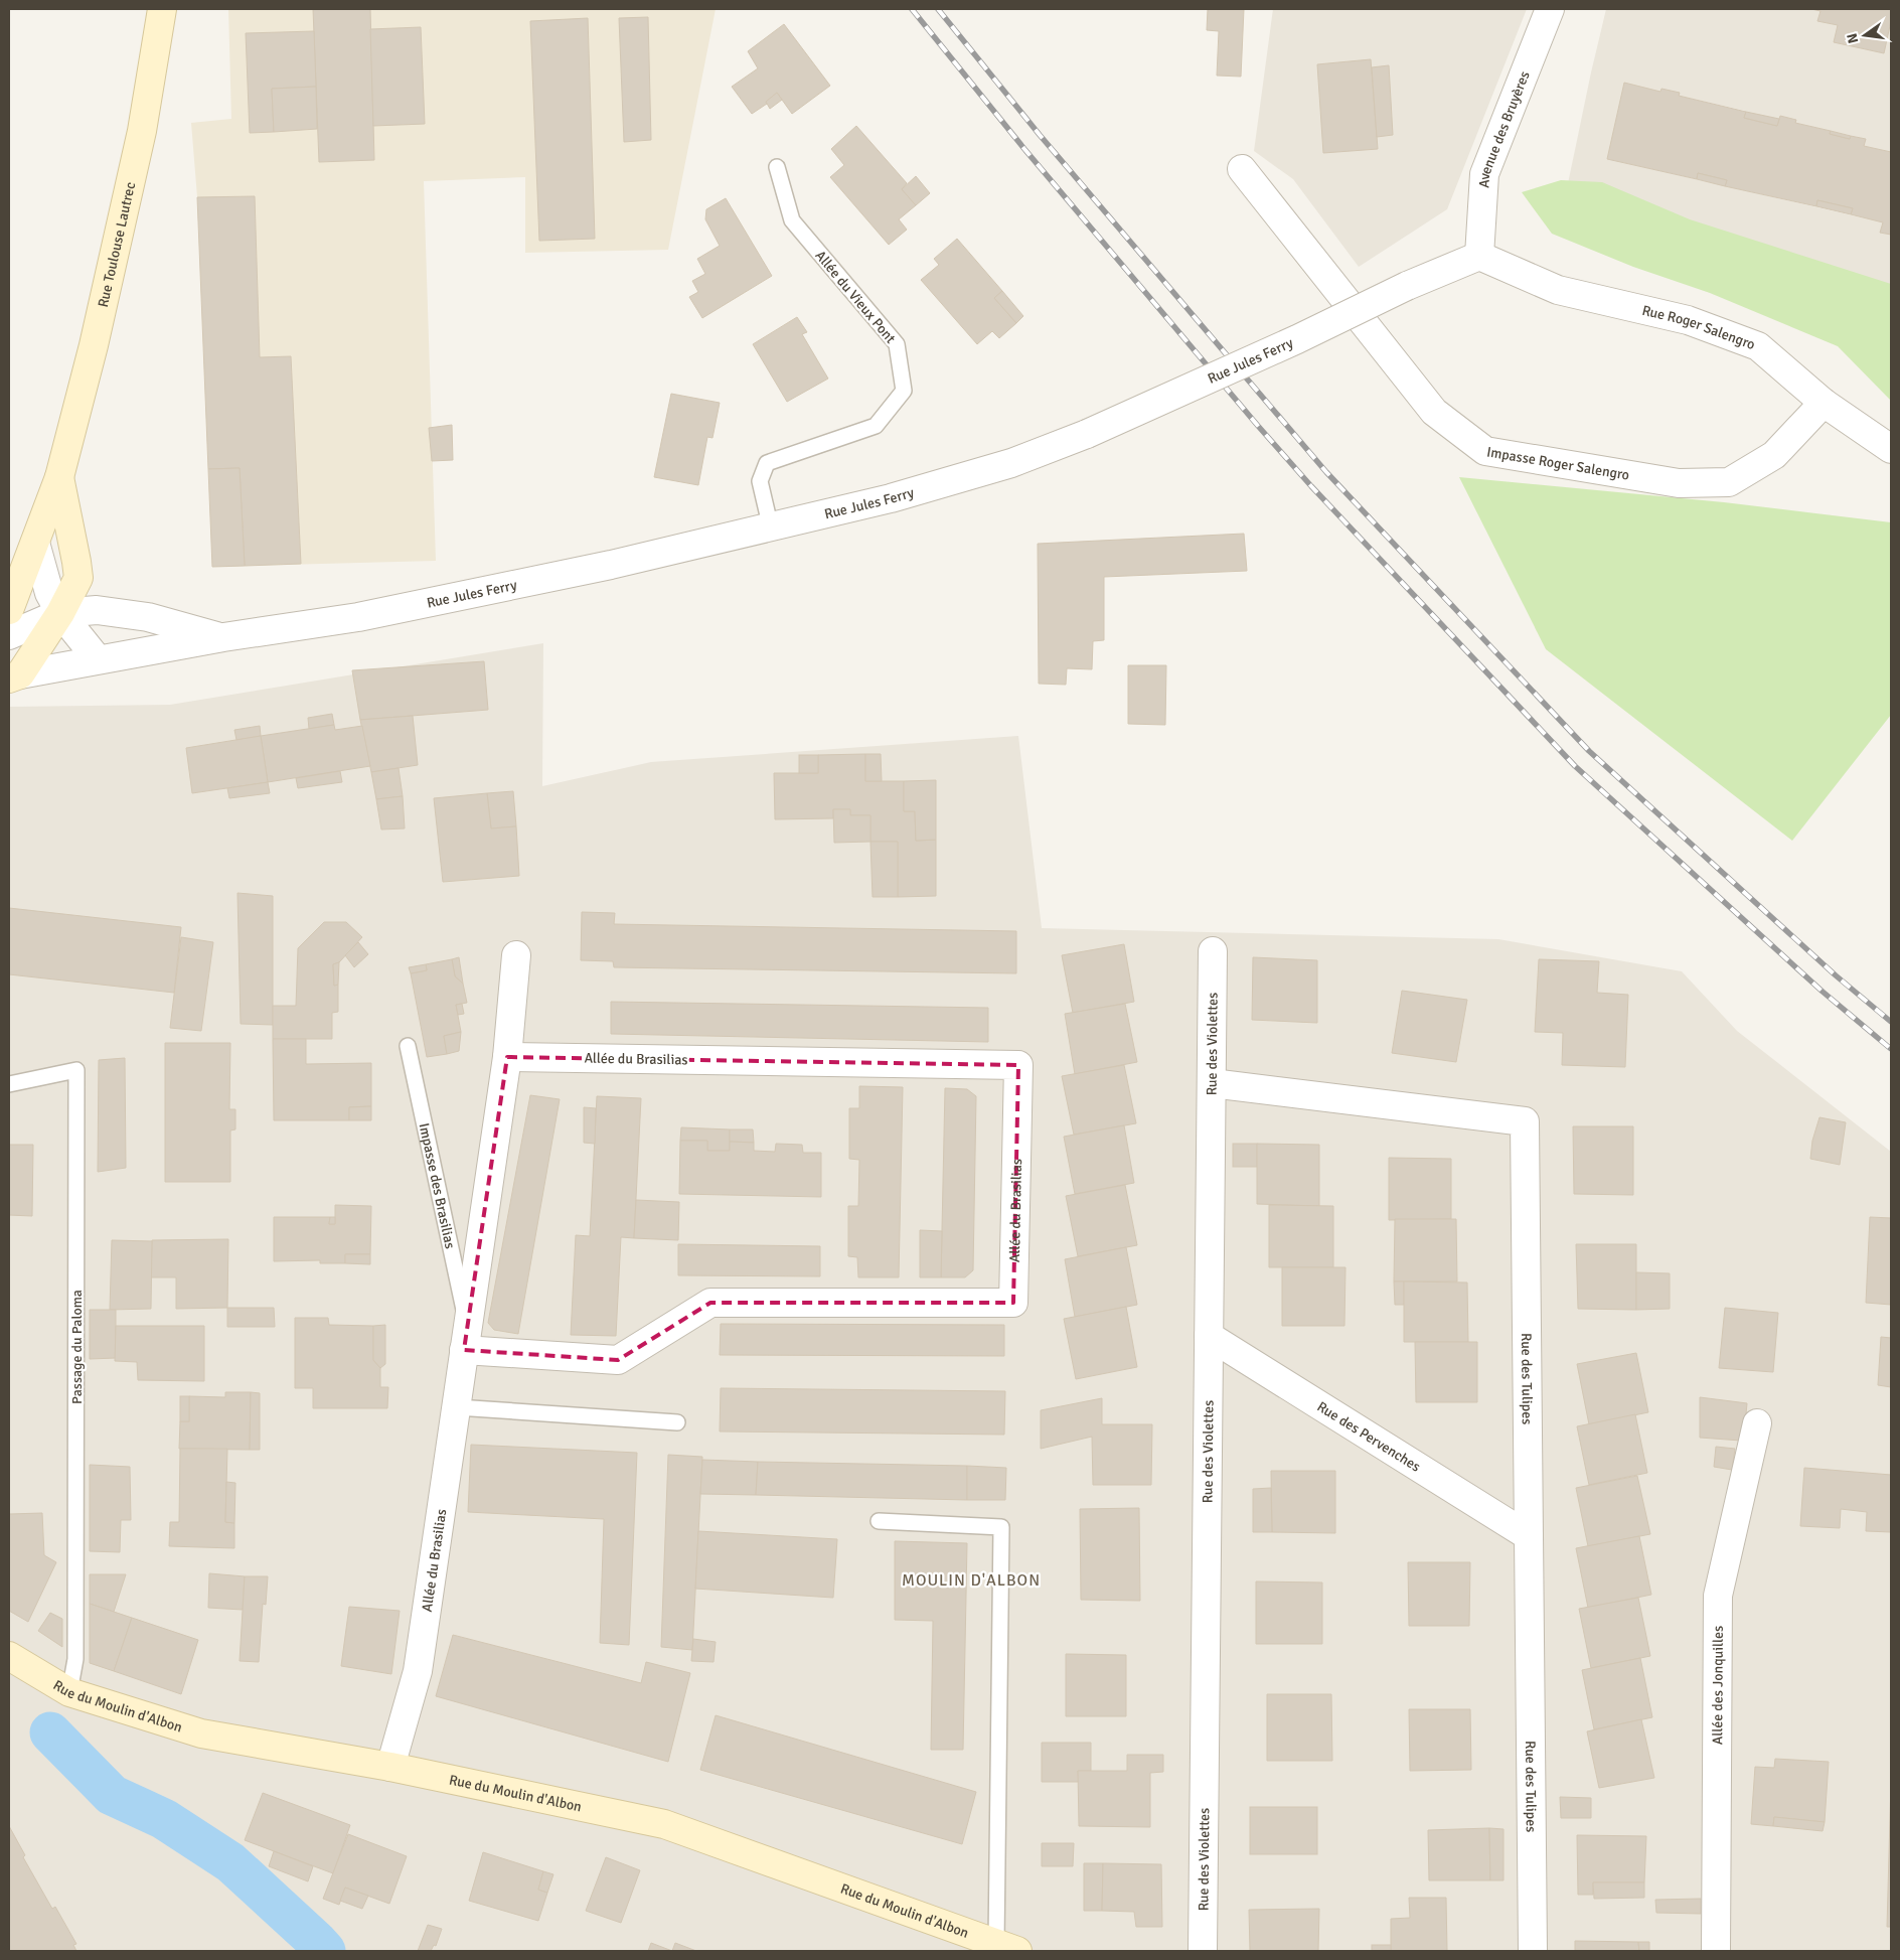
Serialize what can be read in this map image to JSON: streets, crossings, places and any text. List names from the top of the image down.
{
  "streets": {
    "main road": ["Rue Toulouse Lautrec", "Rue du Moulin d'Albon"],
    "street": [
      "Avenue des Bruyères",
      "Rue Roger Salengro",
      "Rue Jules Ferry",
      "Impasse Roger Salengro",
      "Rue des Violettes",
      "Allée du Brasilias",
      "Rue des Tulipes",
      "Rue des Pervenches",
      "Allée des Jonquilles"
    ],
    "lane": ["Allée du Vieux Pont", "Impasse des Brasilias", "Passage du Paloma"]
  },
  "crossings": [
    ["Avenue des Bruyères", "Rue Roger Salengro"],
    ["Avenue des Bruyères", "Rue Jules Ferry"],
    ["Rue Toulouse Lautrec", "Rue Jules Ferry"],
    ["Allée du Vieux Pont", "Rue Jules Ferry"],
    ["Rue Roger Salengro", "Rue Jules Ferry"],
    ["Rue Roger Salengro", "Impasse Roger Salengro"],
    ["Rue des Violettes", "Rue des Tulipes"],
    ["Rue des Violettes", "Rue des Pervenches"],
    ["Allée du Brasilias", "Impasse des Brasilias"],
    ["Allée du Brasilias", "Rue du Moulin d'Albon"],
    ["Passage du Paloma", "Rue du Moulin d'Albon"],
    ["Rue des Tulipes", "Rue des Pervenches"]
  ],
  "districts": ["MOULIN D'ALBON"],
  "north": "left"
}
